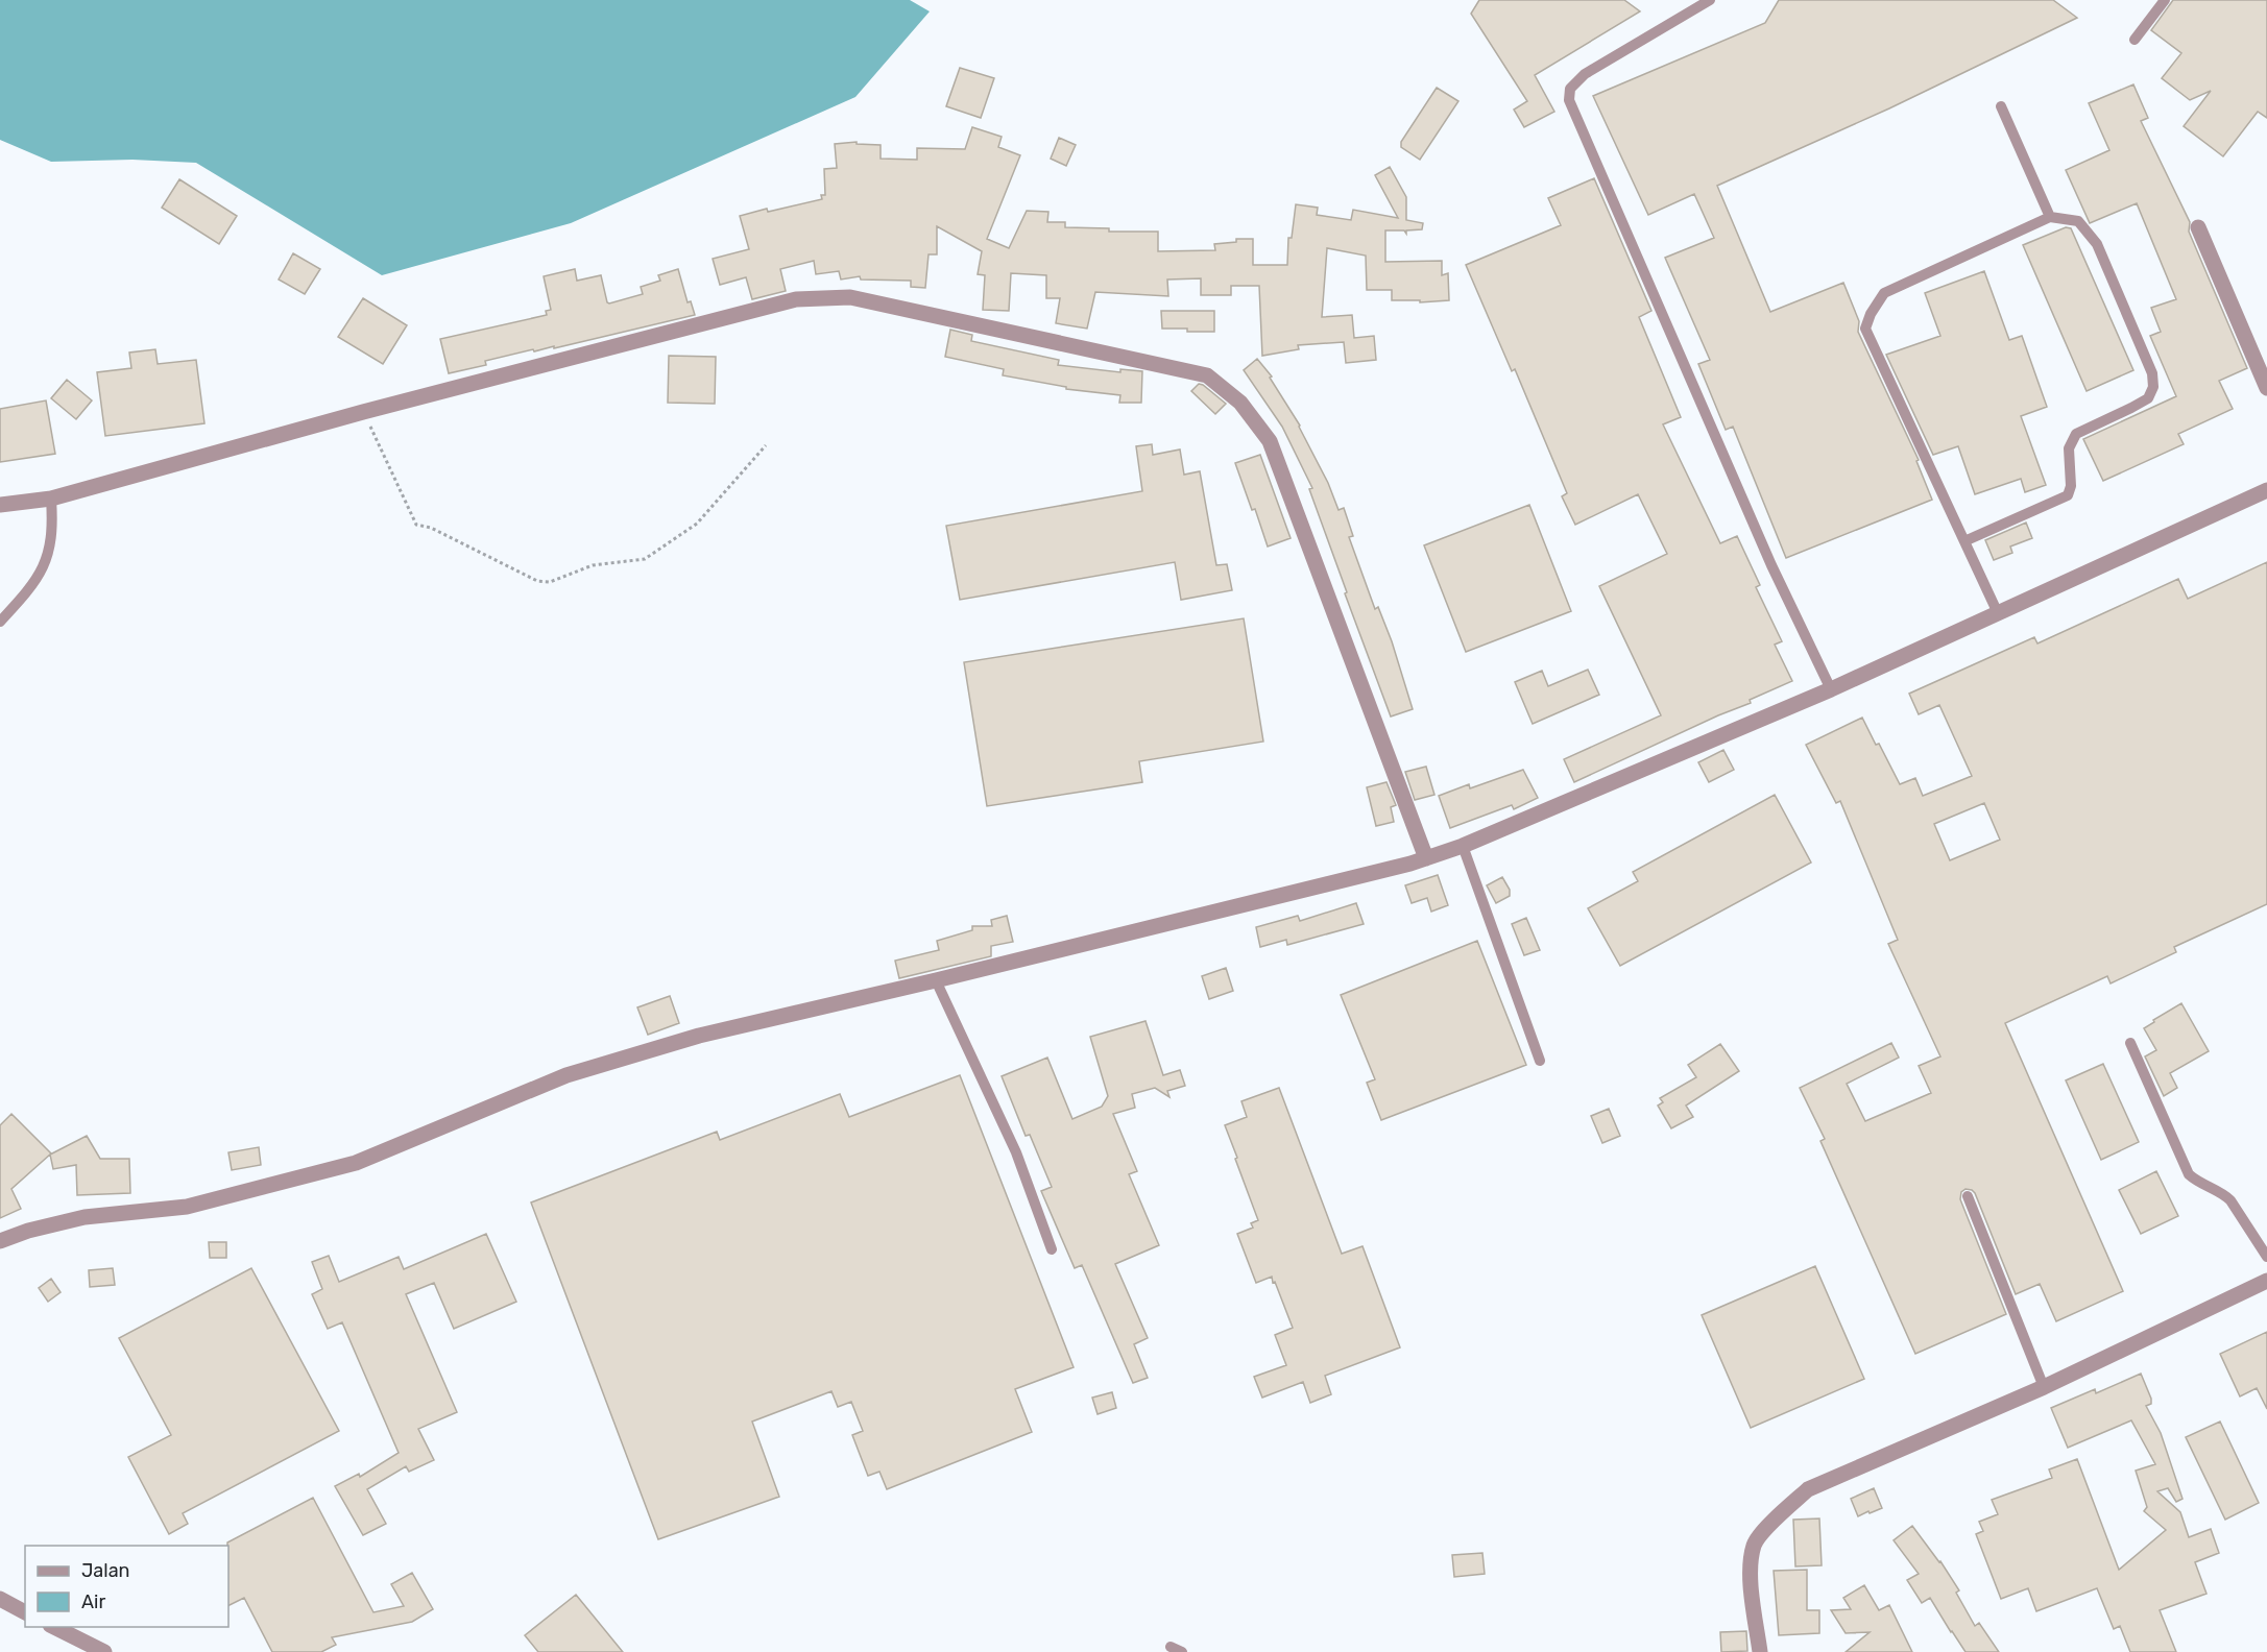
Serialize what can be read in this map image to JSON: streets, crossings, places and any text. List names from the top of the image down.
{
  "legend": ["Jalan", "Air"]
}
